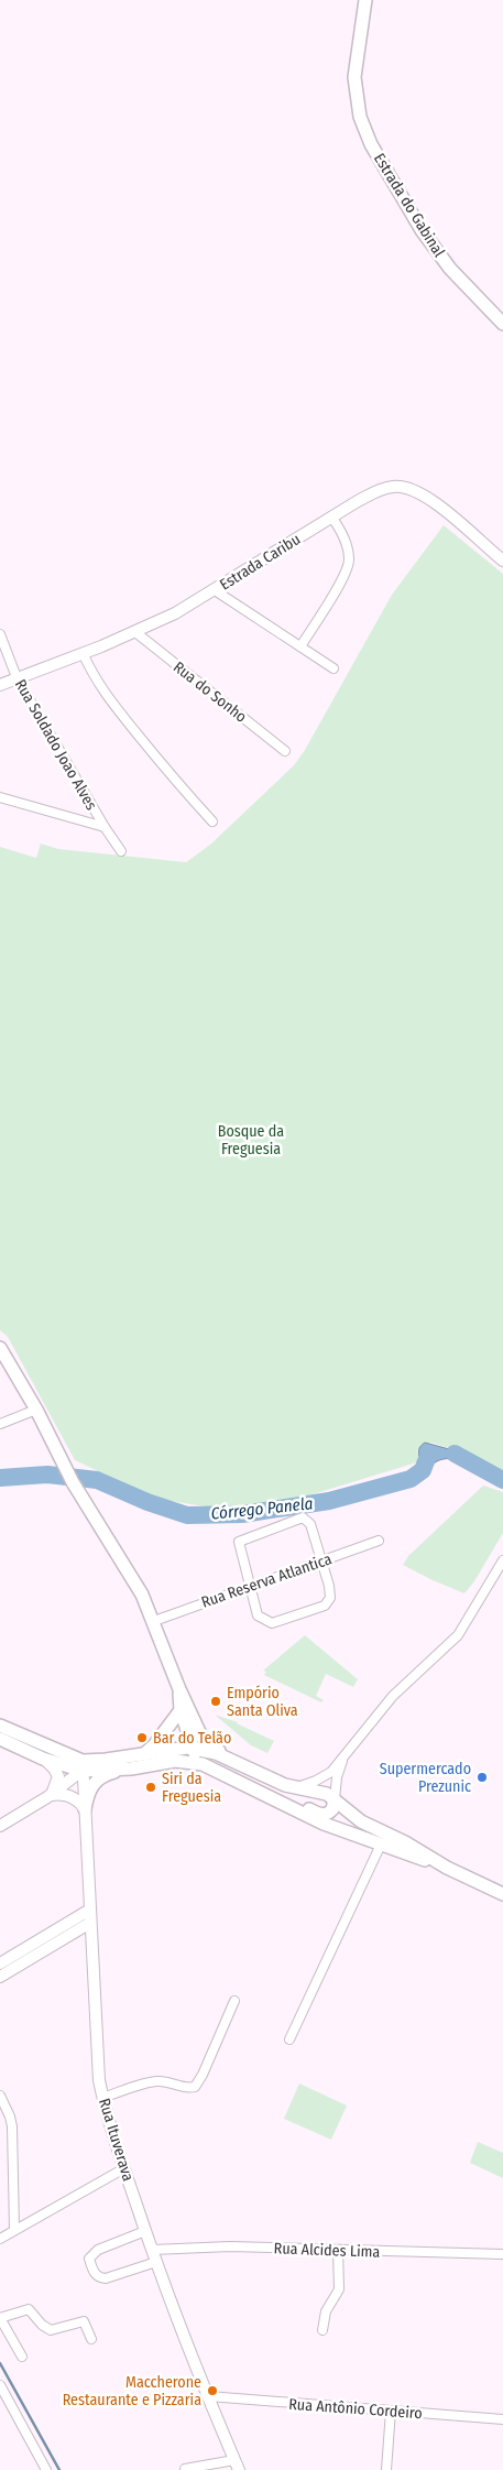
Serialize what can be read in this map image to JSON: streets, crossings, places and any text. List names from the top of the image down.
{
  "streets": {
    "main road": ["Estrada do Gabinal"],
    "street": [
      "Estrada Caribu",
      "Rua do Sonho",
      "Rua Soldado Joao Alves",
      "Rua Reserva Atlantica",
      "Rua Ituverava",
      "Rua Alcides Lima",
      "Rua Antônio Cordeiro"
    ]
  },
  "crossings": [
    ["Estrada Caribu", "Rua do Sonho"],
    ["Estrada Caribu", "Rua Soldado Joao Alves"],
    ["Rua Ituverava", "Rua Alcides Lima"],
    ["Rua Ituverava", "Rua Antônio Cordeiro"]
  ],
  "water": ["Córrego Panela"],
  "parks": ["Bosque da Freguesia"],
  "places": [
    "Empório Santa Oliva",
    "Bar do Telão",
    "Supermercado Prezunic",
    "Siri da Freguesia",
    "Maccherone Restaurante e Pizzaria"
  ]
}
